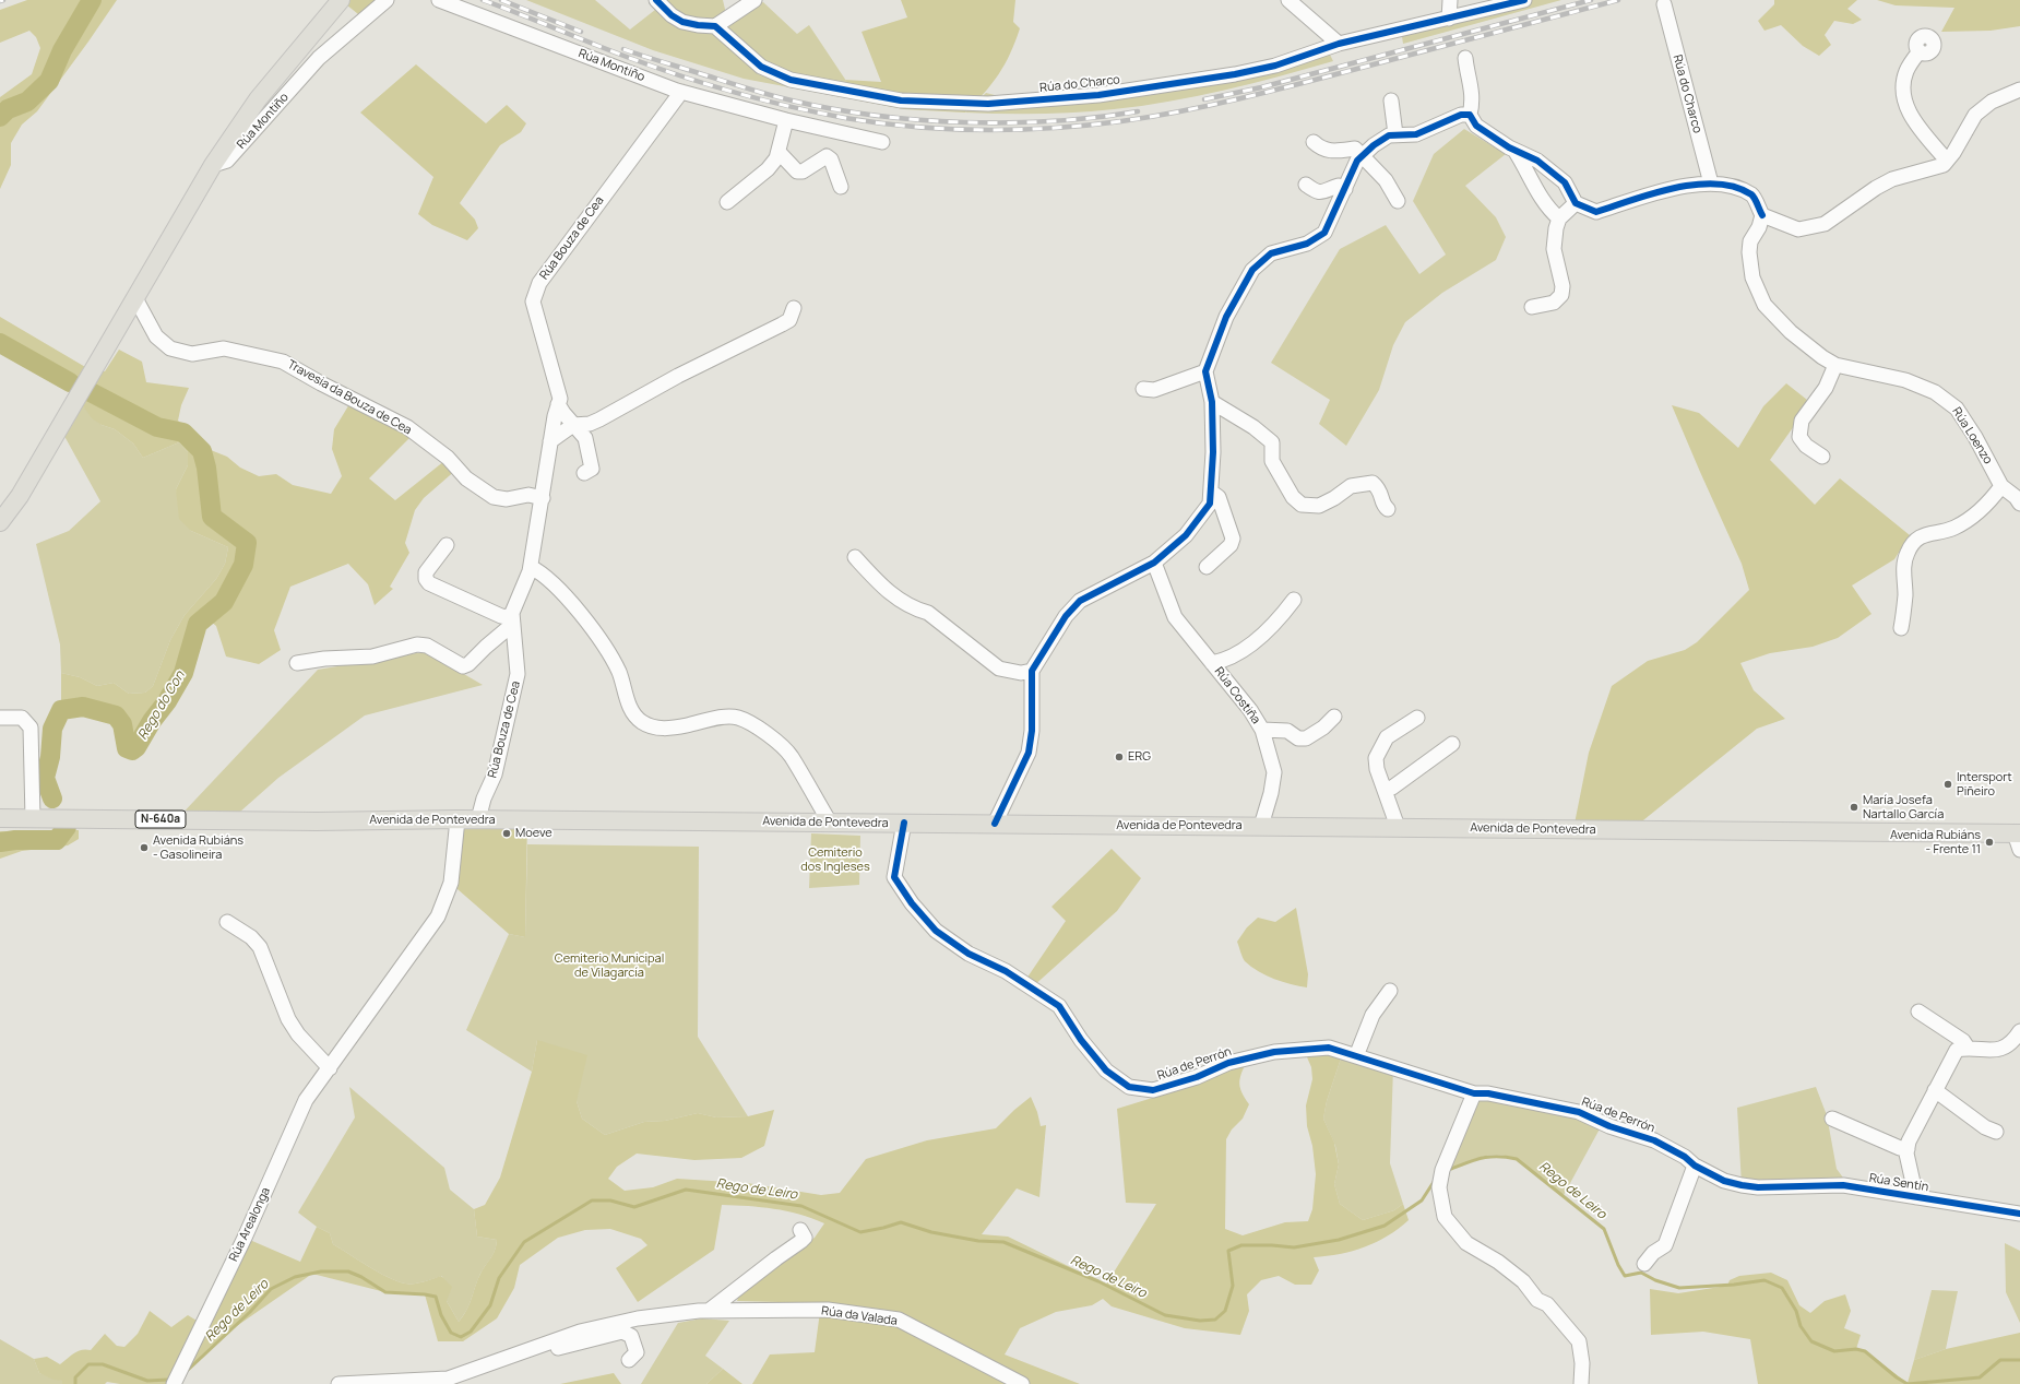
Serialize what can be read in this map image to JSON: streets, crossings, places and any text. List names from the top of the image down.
{
  "streets": {
    "main road": ["N-640a", "Avenida de Pontevedra"],
    "street": [
      "Rúa Montiño",
      "Rúa do Charco",
      "Rúa Bouza de Cea",
      "Travesia da Bouza de Cea",
      "Rúa Loenzo",
      "Rúa Costiña",
      "Rúa de Perrón",
      "Rúa Sentín",
      "Rúa Arealonga",
      "Rúa da Valada"
    ]
  },
  "crossings": [
    ["Rúa Montiño", "Rúa Bouza de Cea"],
    ["Rúa Bouza de Cea", "Travesia da Bouza de Cea"],
    ["Rúa Bouza de Cea", "Avenida de Pontevedra"],
    ["Rúa Costiña", "Avenida de Pontevedra"],
    ["Avenida de Pontevedra", "Rúa de Perrón"],
    ["Avenida de Pontevedra", "Rúa Arealonga"],
    ["Rúa de Perrón", "Rúa Sentín"]
  ],
  "water": ["Rego do Con", "Rego de Leiro"],
  "parks": ["Cemiterio dos Ingleses", "Cemiterio Municipal de Vilagarcía"],
  "places": [
    "ERG",
    "Intersport Piñeiro",
    "María Josefa Nartallo García",
    "Moeve",
    "Avenida Rubiáns - Frente 11",
    "Avenida Rubiáns - Gasolineira"
  ]
}
